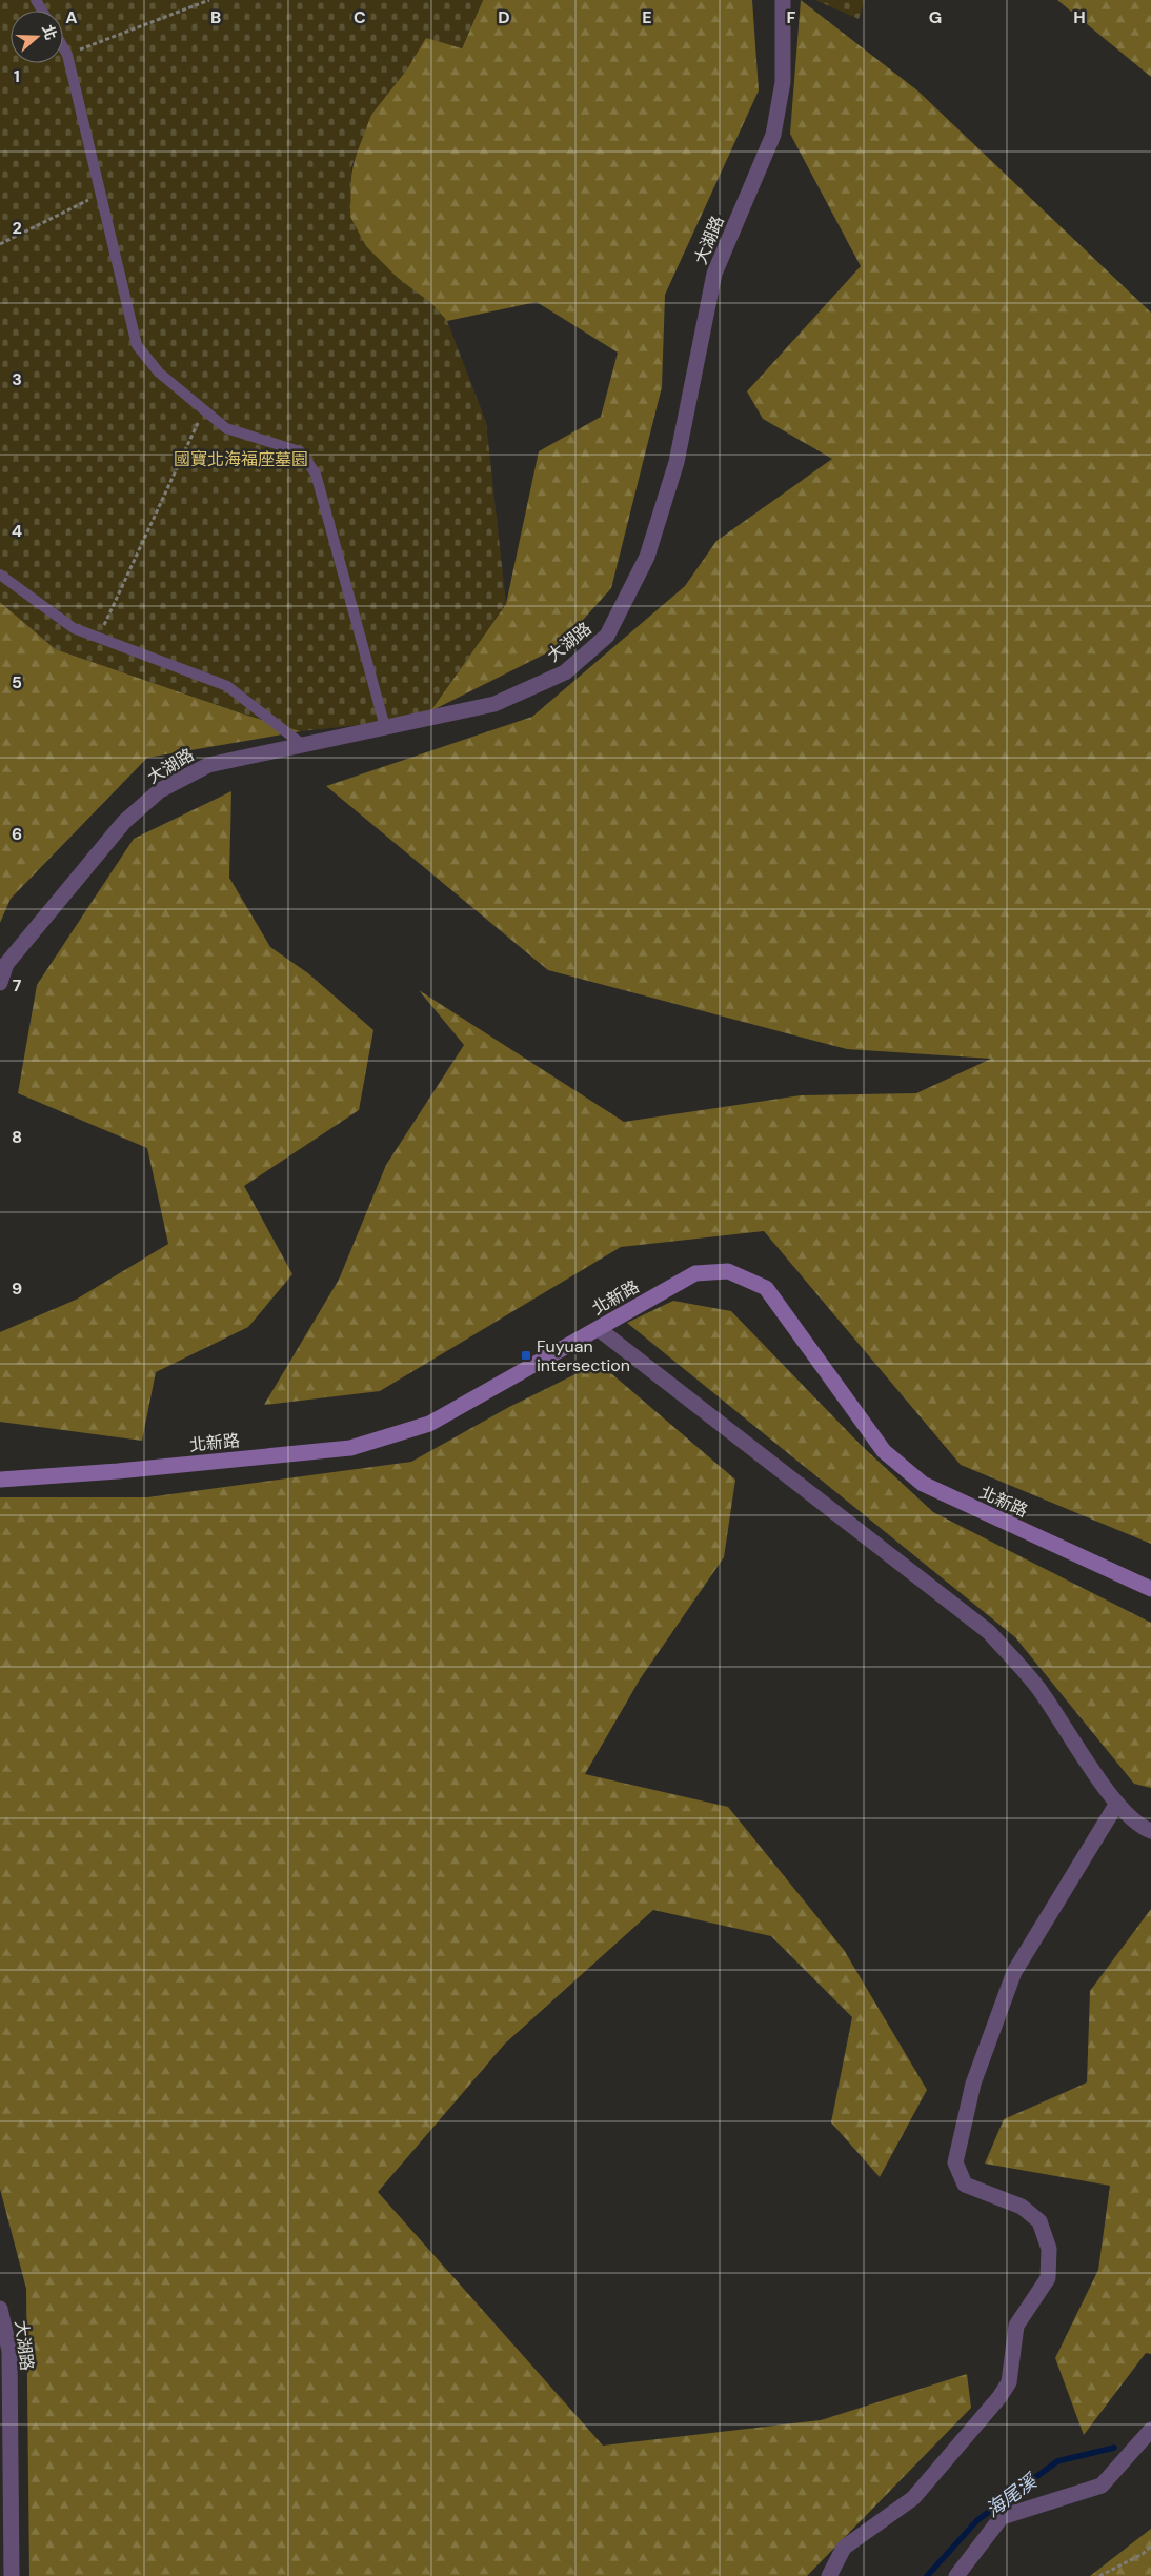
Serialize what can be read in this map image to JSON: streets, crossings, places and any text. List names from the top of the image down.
{
  "streets": {
    "main road": ["北新路"],
    "street": ["大湖路"]
  },
  "water": ["海尾溪"],
  "parks": ["國寶北海福座墓園"],
  "places": {
    "transit": ["Fuyuan intersection"]
  },
  "north": "right",
  "grid": {
    "columns": [
      "A",
      "B",
      "C",
      "D",
      "E",
      "F",
      "G",
      "H"
    ],
    "rows": [
      "1",
      "2",
      "3",
      "4",
      "5",
      "6",
      "7",
      "8",
      "9"
    ]
  }
}
